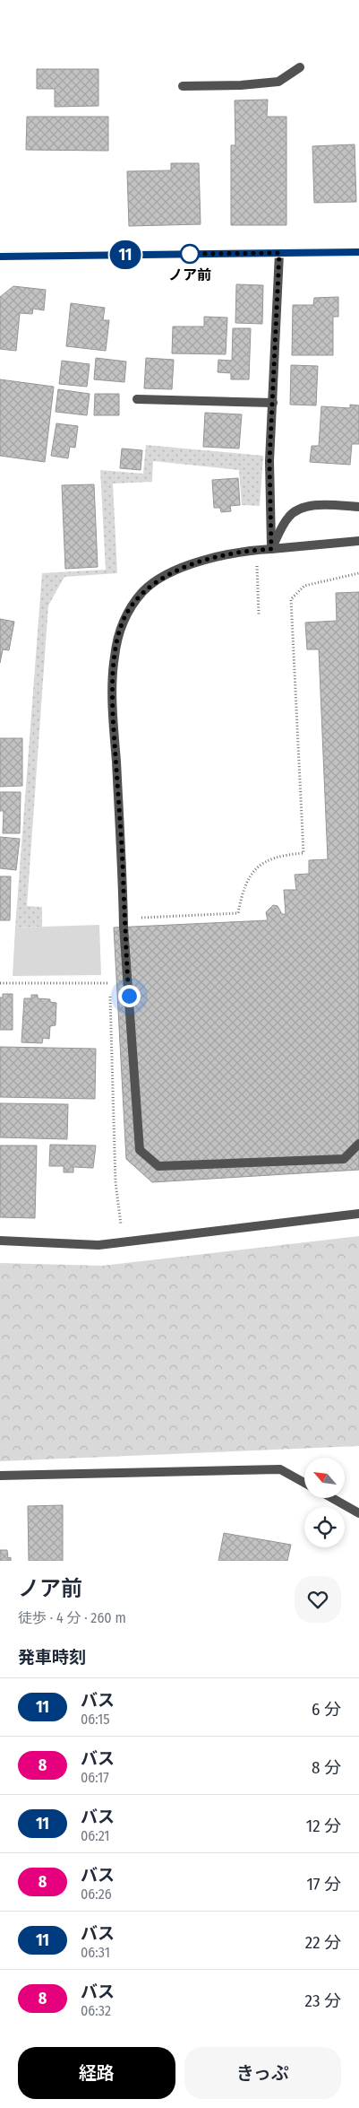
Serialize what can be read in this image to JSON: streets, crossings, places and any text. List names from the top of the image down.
{
  "places": ["ノア前"],
  "lines": ["bus line 11"],
  "north": "top left",
  "page": {
    "on_map": "11",
    "heading": [
      ["ノア前", "徒歩 · 4 分 · 260 m"],
      "発車時刻"
    ],
    "list": [
      {
        "mark": "11",
        "name": "バス",
        "note": "06:15",
        "value": "6 分"
      },
      {
        "mark": "8",
        "name": "バス",
        "note": "06:17",
        "value": "8 分"
      },
      {
        "mark": "11",
        "name": "バス",
        "note": "06:21",
        "value": "12 分"
      },
      {
        "mark": "8",
        "name": "バス",
        "note": "06:26",
        "value": "17 分"
      },
      {
        "mark": "11",
        "name": "バス",
        "note": "06:31",
        "value": "22 分"
      },
      {
        "mark": "8",
        "name": "バス",
        "note": "06:32",
        "value": "23 分"
      }
    ],
    "buttons": ["経路", "きっぷ"]
  }
}
